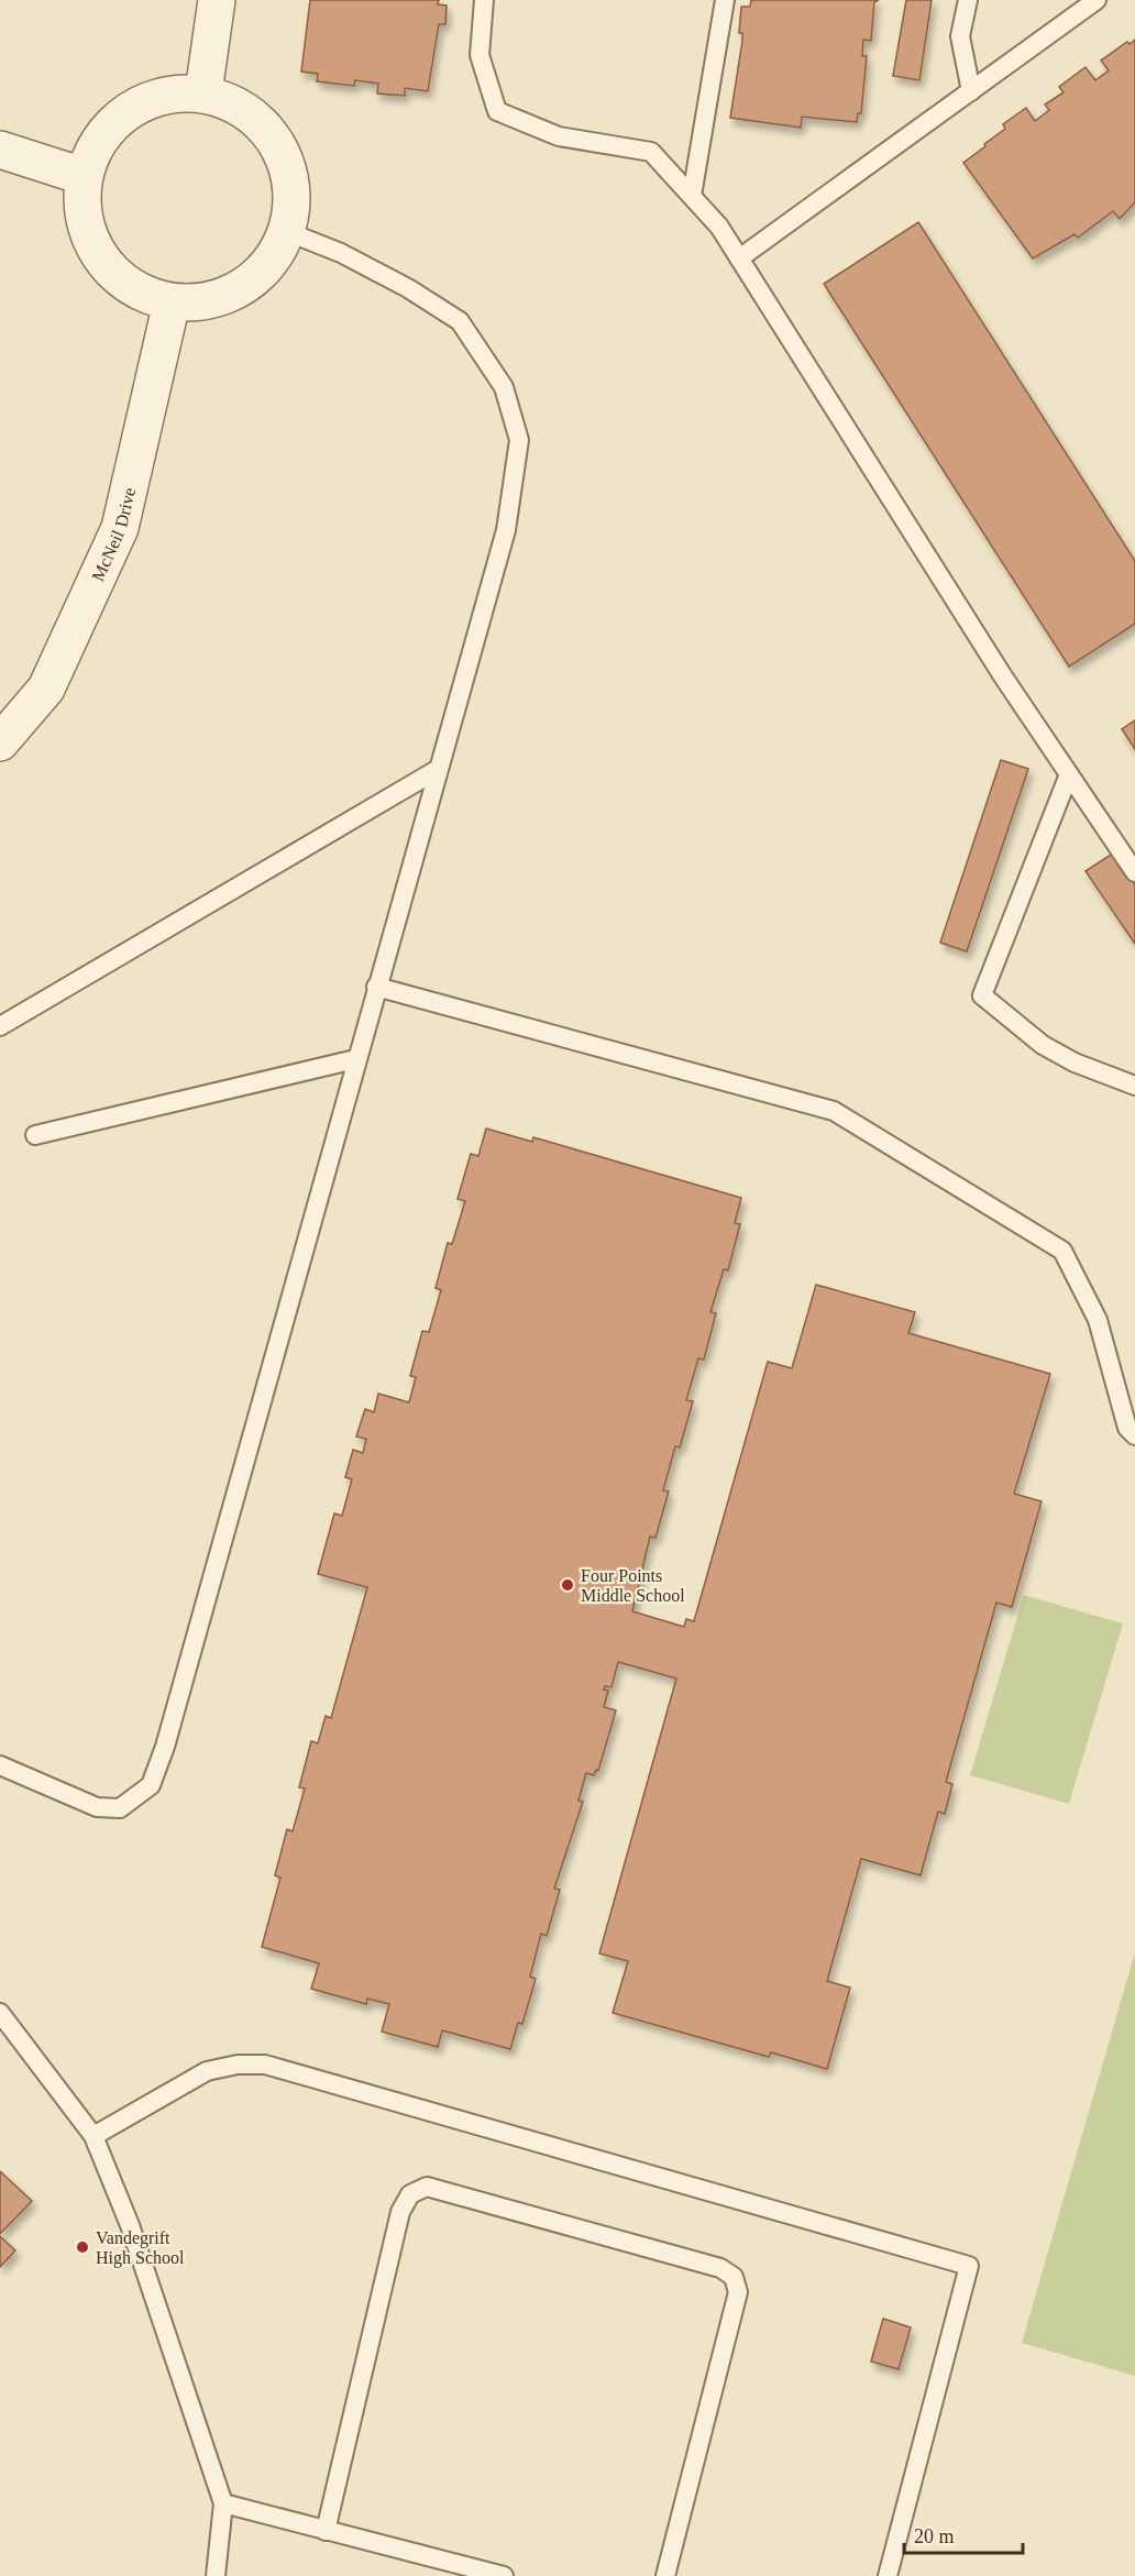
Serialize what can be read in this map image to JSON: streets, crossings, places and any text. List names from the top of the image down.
{
  "streets": {
    "street": ["McNeil Drive"]
  },
  "places": ["Four Points Middle School", "Vandegrift High School"],
  "scale_bar": "20 m"
}
